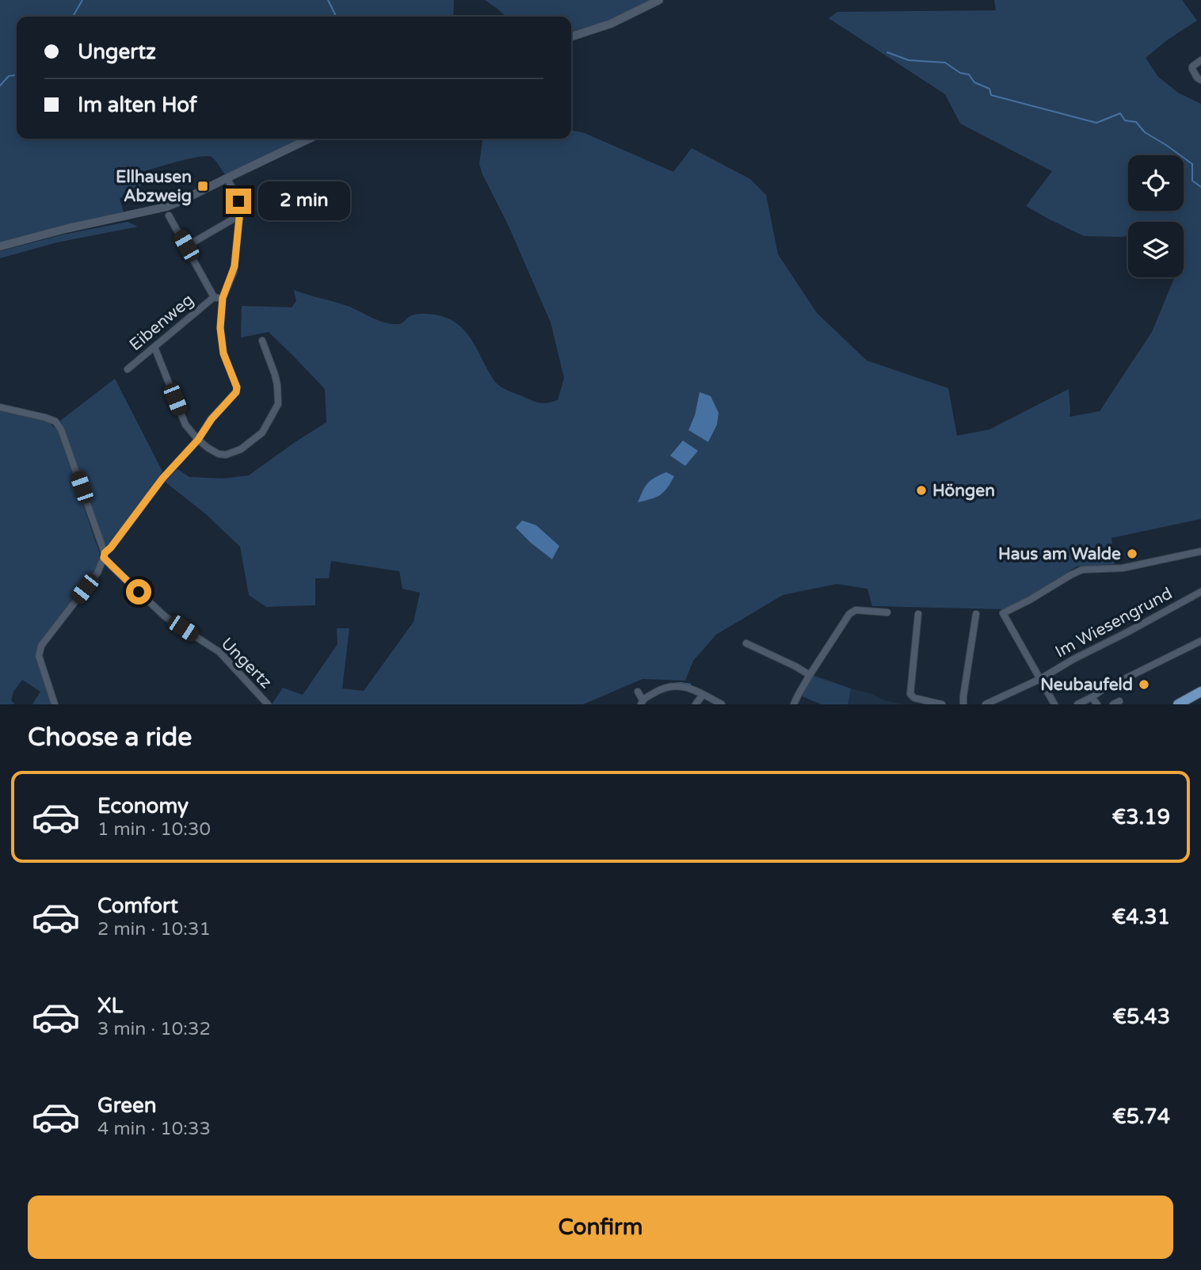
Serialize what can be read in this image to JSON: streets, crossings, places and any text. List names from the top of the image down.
{
  "streets": {
    "street": ["Eibenweg", "Im Wiesengrund", "Ungertz"]
  },
  "places": {
    "transit": ["Ellhausen Abzweig"],
    "other": ["Höngen", "Haus am Walde", "Neubaufeld"]
  },
  "page": {
    "banner": ["Ungertz", "Im alten Hof"],
    "bubble": "2 min",
    "heading": "Choose a ride",
    "list": [
      {
        "name": "Economy",
        "note": "1 min · 10:30",
        "value": "€3.19"
      },
      {
        "name": "Comfort",
        "note": "2 min · 10:31",
        "value": "€4.31"
      },
      {
        "name": "XL",
        "note": "3 min · 10:32",
        "value": "€5.43"
      },
      {
        "name": "Green",
        "note": "4 min · 10:33",
        "value": "€5.74"
      }
    ],
    "buttons": "Confirm"
  }
}
